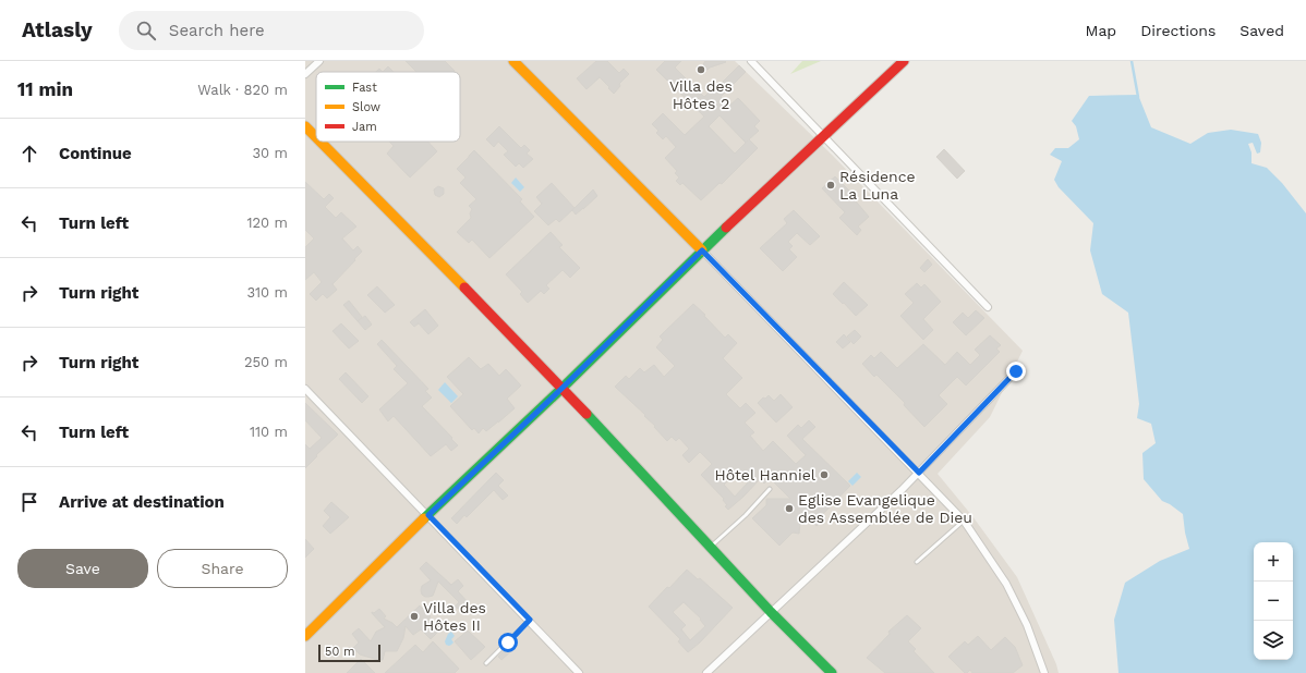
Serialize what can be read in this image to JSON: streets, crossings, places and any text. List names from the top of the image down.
{
  "places": [
    "Villa des Hôtes 2",
    "Résidence La Luna",
    "Hôtel Hanniel",
    "Eglise Evangelique des Assemblée de Dieu",
    "Villa des Hôtes II"
  ],
  "legend": ["Fast", "Slow", "Jam"],
  "scale_bar": "50 m",
  "page": {
    "header": "Atlasly",
    "search": "Search here",
    "nav": ["Map", "Directions", "Saved"],
    "heading": ["11 min", "Walk · 820 m"],
    "list": [
      ["Continue", "30 m"],
      ["Turn left", "120 m"],
      ["Turn right", "310 m"],
      ["Turn right", "250 m"],
      ["Turn left", "110 m"],
      "Arrive at destination"
    ],
    "buttons": ["Save", "Share"],
    "map_buttons": ["+", "−"],
    "scale": "50 m"
  }
}
